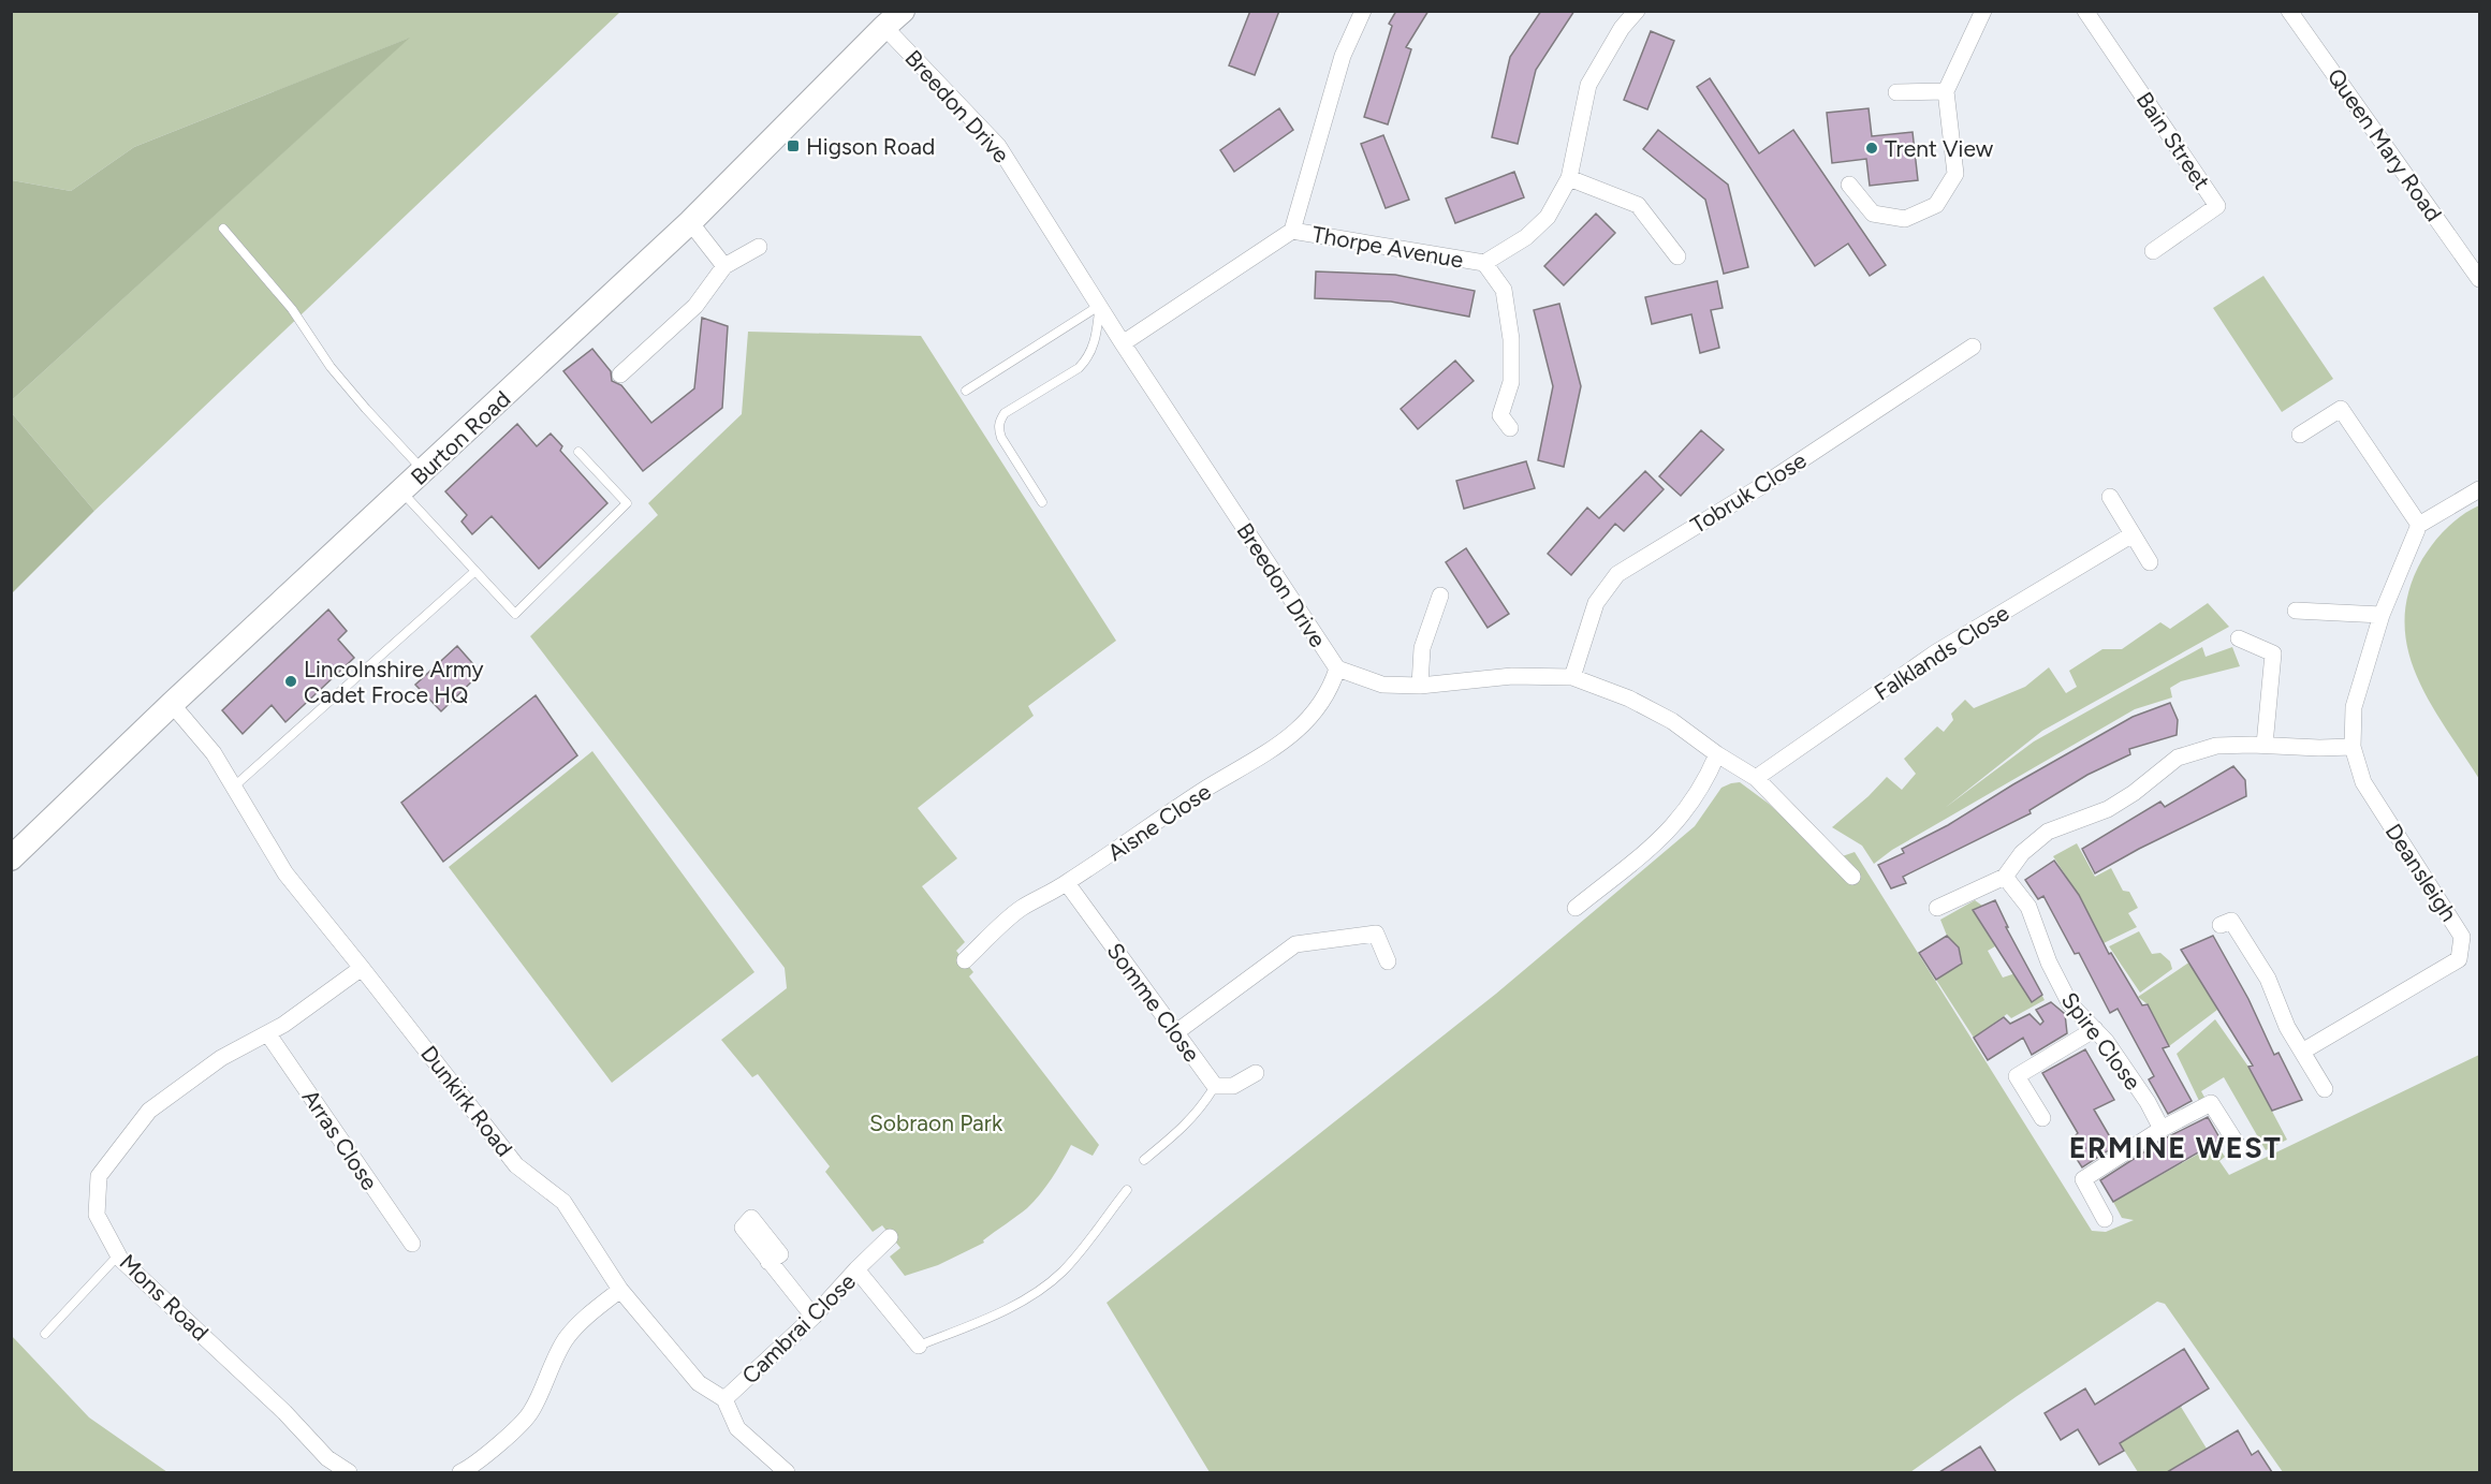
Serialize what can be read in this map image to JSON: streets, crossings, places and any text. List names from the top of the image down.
{
  "streets": {
    "main road": ["Burton Road"],
    "street": [
      "Breedon Drive",
      "Bain Street",
      "Queen Mary Road",
      "Thorpe Avenue",
      "Tobruk Close",
      "Falklands Close",
      "Aisne Close",
      "Deansleigh",
      "Somme Close",
      "Spire Close",
      "Dunkirk Road",
      "Arras Close",
      "Mons Road",
      "Cambrai Close"
    ]
  },
  "crossings": [
    ["Breedon Drive", "Burton Road"],
    ["Breedon Drive", "Tobruk Close"],
    ["Breedon Drive", "Falklands Close"],
    ["Breedon Drive", "Aisne Close"],
    ["Burton Road", "Dunkirk Road"],
    ["Aisne Close", "Somme Close"],
    ["Dunkirk Road", "Mons Road"],
    ["Dunkirk Road", "Cambrai Close"],
    ["Arras Close", "Mons Road"]
  ],
  "districts": ["ERMINE WEST"],
  "parks": ["Sobraon Park"],
  "places": {
    "transit": ["Higson Road"],
    "other": ["Trent View", "Lincolnshire Army Cadet Froce HQ"]
  }
}
